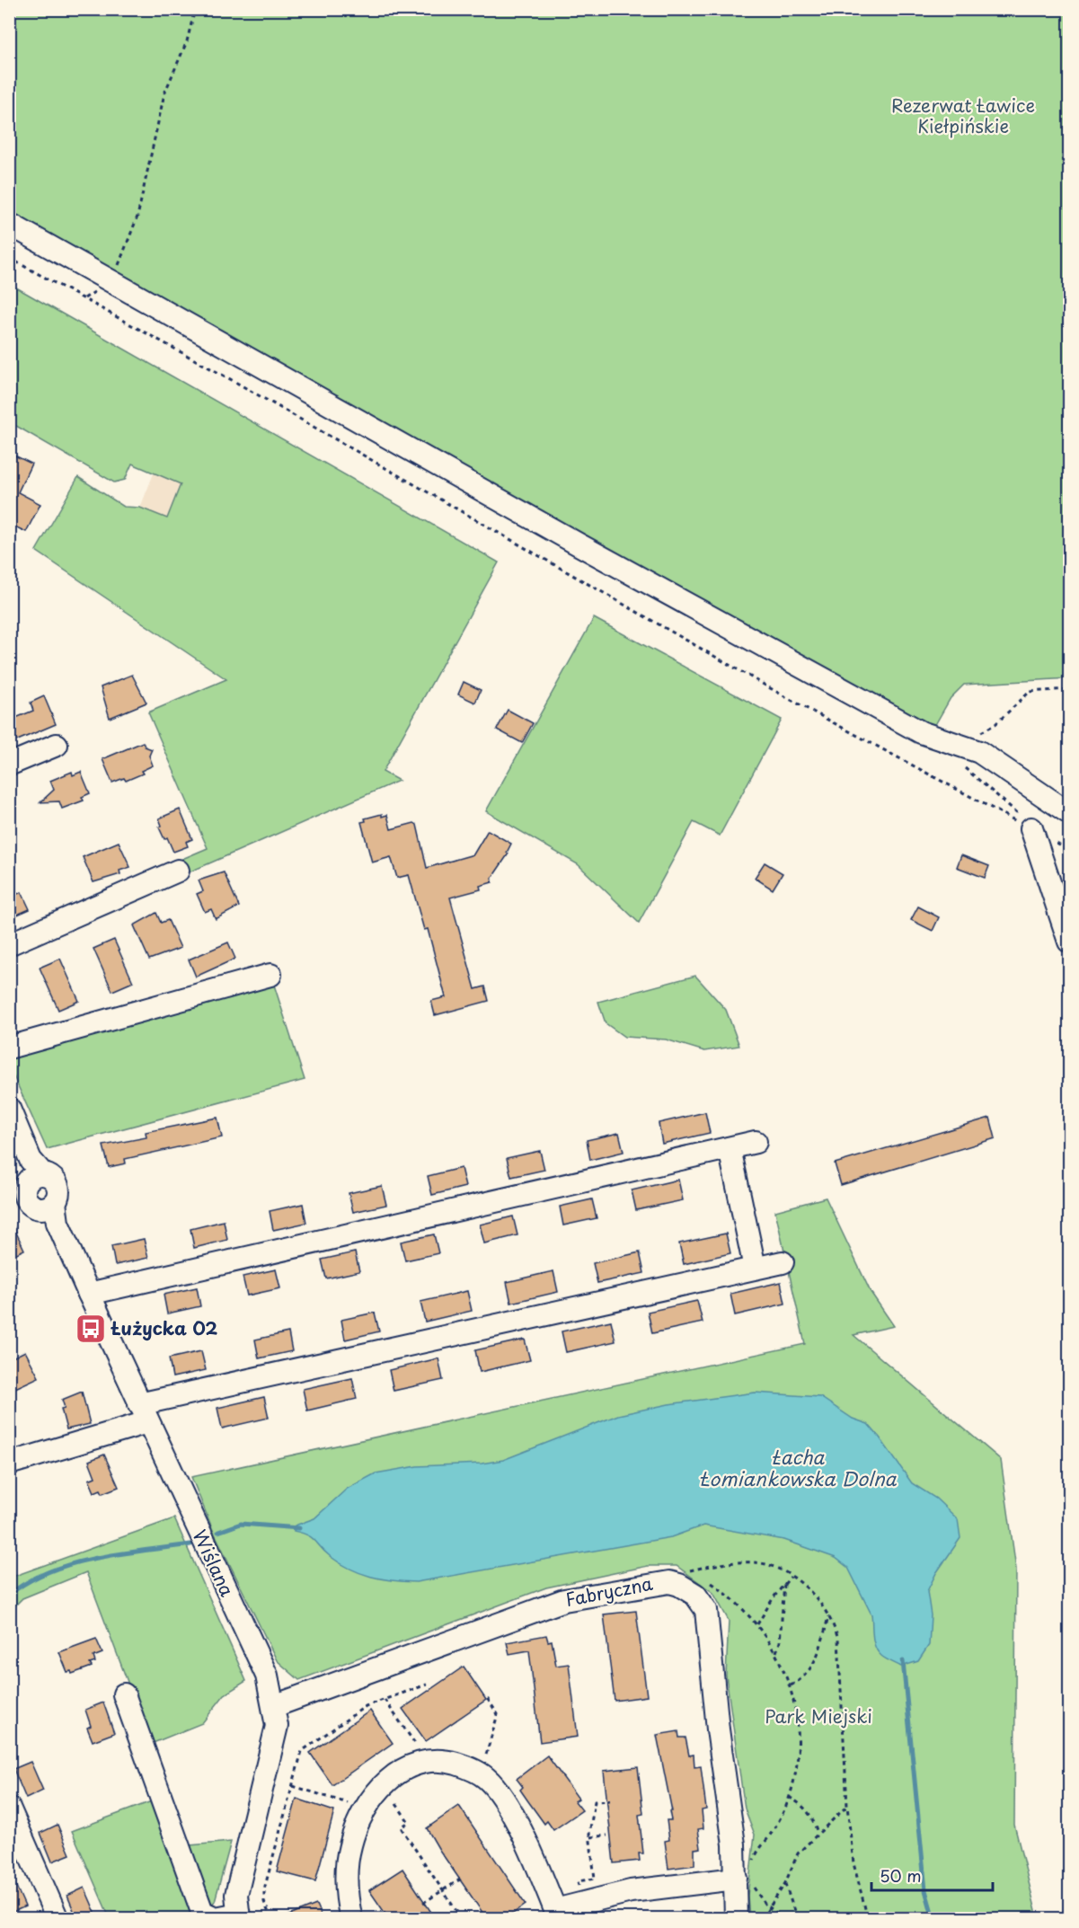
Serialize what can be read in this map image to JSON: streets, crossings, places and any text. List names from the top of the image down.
{
  "streets": {
    "street": ["Wiślana", "Fabryczna"]
  },
  "crossings": [
    ["Wiślana", "Fabryczna"]
  ],
  "water": ["Łacha Łomiankowska Dolna"],
  "parks": ["Rezerwat Ławice Kiełpińskie", "Park Miejski"],
  "places": {
    "bus stop": ["Łużycka 02"]
  },
  "scale_bar": "50 m"
}
